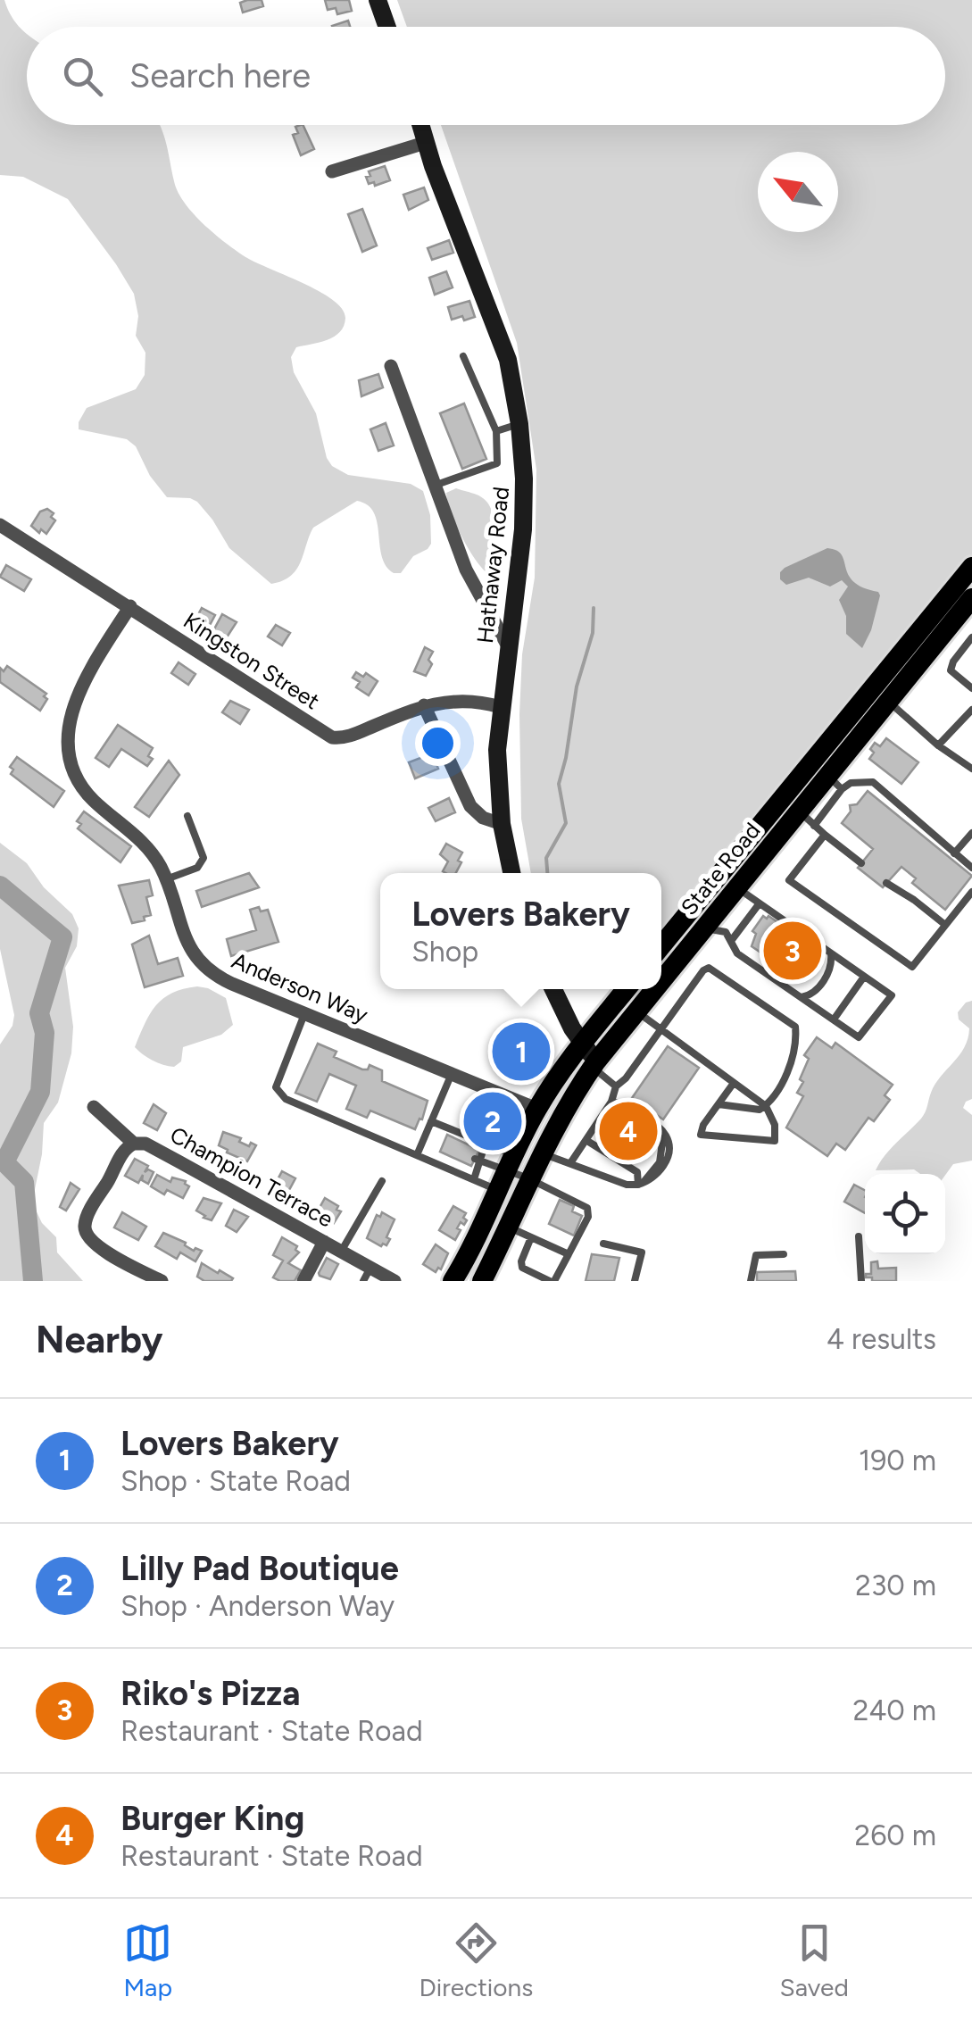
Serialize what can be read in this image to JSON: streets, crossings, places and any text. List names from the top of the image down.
{
  "streets": {
    "main road": ["Hathaway Road", "State Road"],
    "street": ["Kingston Street", "Anderson Way", "Champion Terrace"]
  },
  "crossings": [
    ["Hathaway Road", "Kingston Street"],
    ["Kingston Street", "Anderson Way"]
  ],
  "north": "top left",
  "page": {
    "search": "Search here",
    "popup": ["Lovers Bakery", "Shop"],
    "pins": [
      "3",
      "1",
      "2",
      "4"
    ],
    "heading": ["Nearby", "4 results"],
    "list": [
      {
        "mark": "1",
        "name": "Lovers Bakery",
        "note": "Shop · State Road",
        "value": "190 m"
      },
      {
        "mark": "2",
        "name": "Lilly Pad Boutique",
        "note": "Shop · Anderson Way",
        "value": "230 m"
      },
      {
        "mark": "3",
        "name": "Riko's Pizza",
        "note": "Restaurant · State Road",
        "value": "240 m"
      },
      {
        "mark": "4",
        "name": "Burger King",
        "note": "Restaurant · State Road",
        "value": "260 m"
      }
    ],
    "nav": ["Map", "Directions", "Saved"]
  }
}
